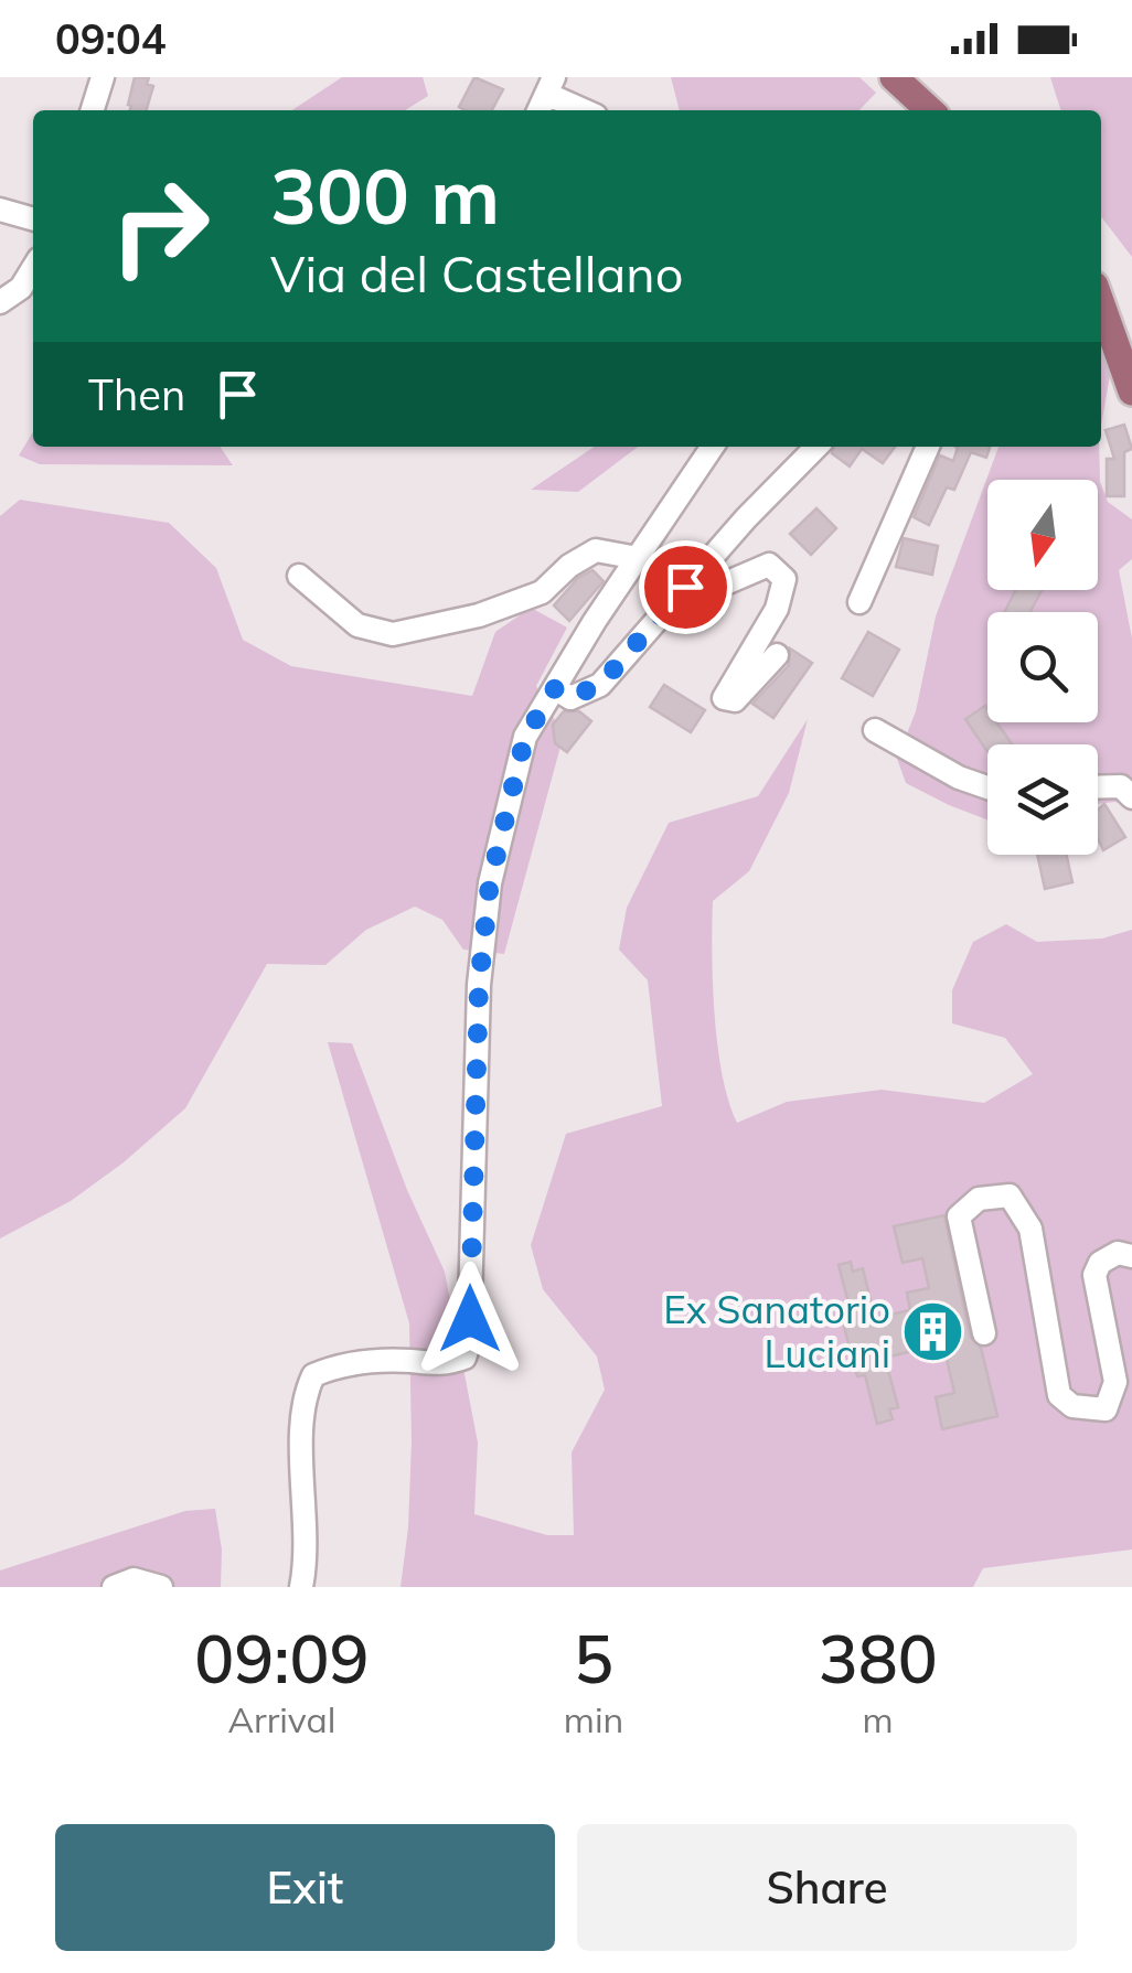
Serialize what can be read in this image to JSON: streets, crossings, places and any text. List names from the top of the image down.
{
  "places": {
    "building": ["Ex Sanatorio Luciani"]
  },
  "north": "bottom",
  "page": {
    "status": "09:04",
    "turn": ["300 m", "Via del Castellano"],
    "then": "Then",
    "eta": [
      "09:09",
      "Arrival",
      "5",
      "min",
      "380",
      "m"
    ],
    "buttons": ["Exit", "Share"]
  }
}
